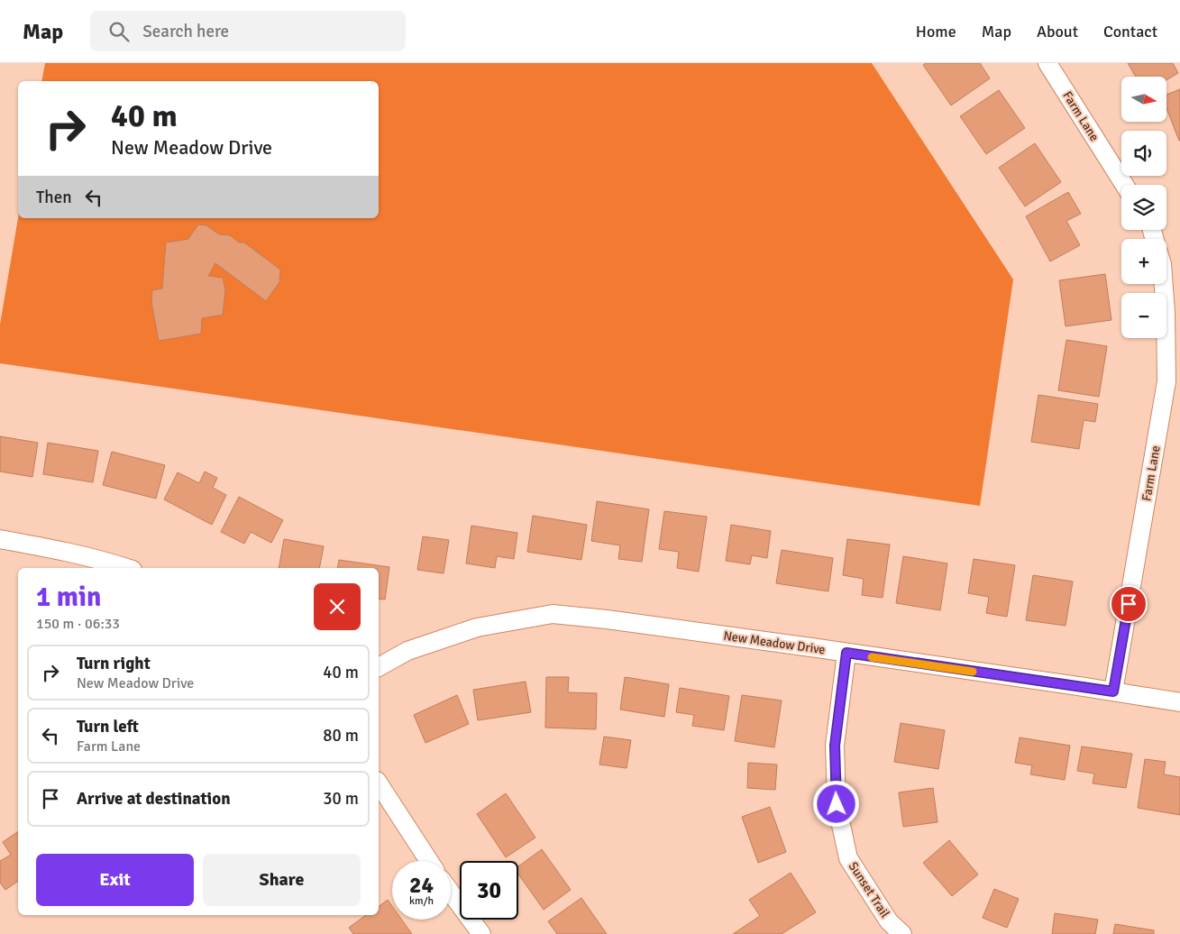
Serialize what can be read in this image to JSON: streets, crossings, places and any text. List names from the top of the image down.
{
  "streets": {
    "street": ["Farm Lane", "New Meadow Drive", "Sunset Trail"]
  },
  "crossings": [
    ["Farm Lane", "New Meadow Drive"],
    ["New Meadow Drive", "Sunset Trail"]
  ],
  "north": "right",
  "page": {
    "header": "Map",
    "search": "Search here",
    "nav": [
      "Home",
      "Map",
      "About",
      "Contact"
    ],
    "map_buttons": ["+", "−"],
    "turn": ["40 m", "New Meadow Drive"],
    "then": "Then",
    "heading": ["1 min", "150 m · 06:33"],
    "list": [
      {
        "name": "Turn right",
        "note": "New Meadow Drive",
        "value": "40 m"
      },
      {
        "name": "Turn left",
        "note": "Farm Lane",
        "value": "80 m"
      },
      {
        "name": "Arrive at destination",
        "value": "30 m"
      }
    ],
    "buttons": ["Exit", "Share"],
    "speed": "24 km/h",
    "limit": "30"
  }
}
